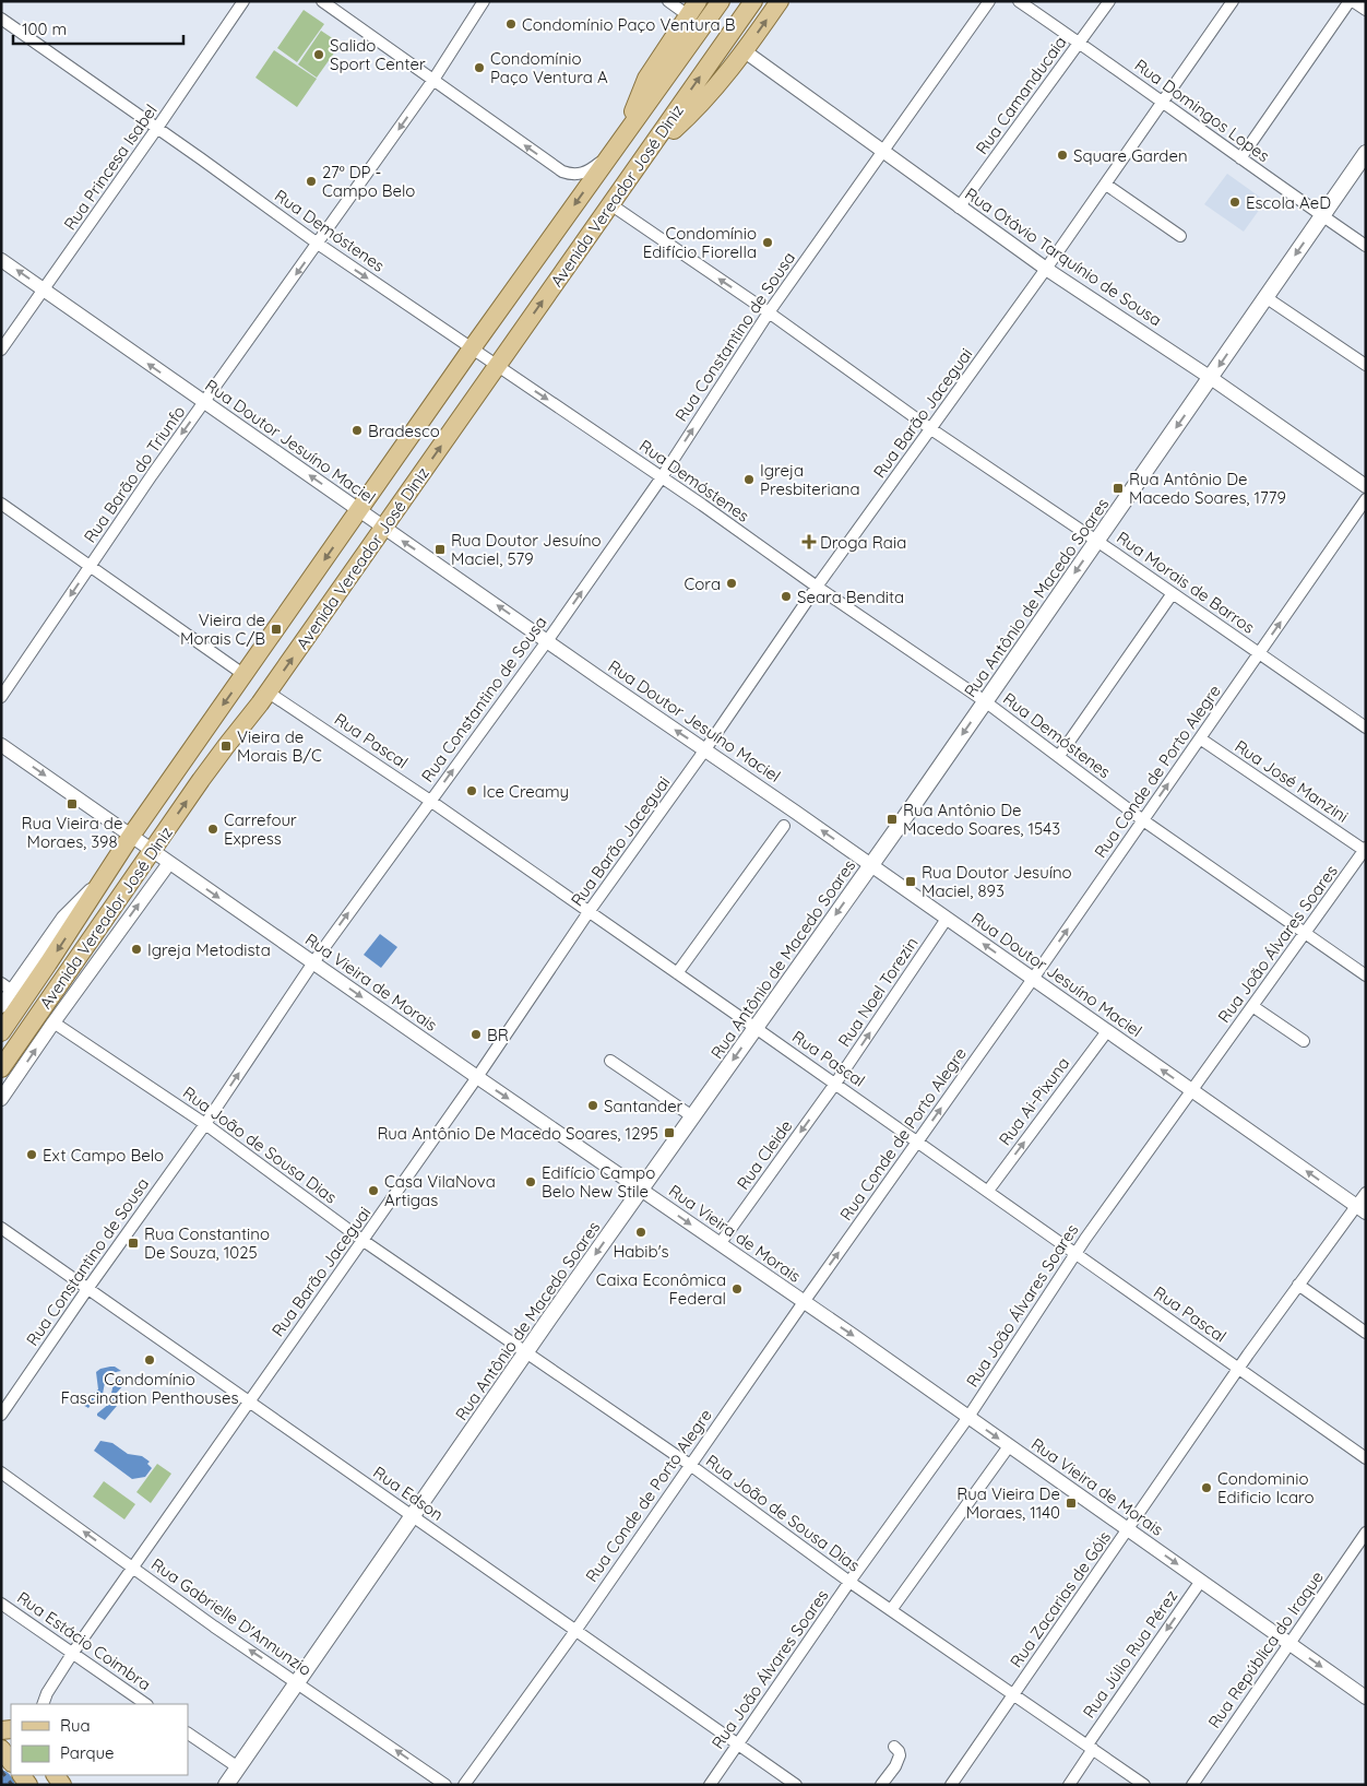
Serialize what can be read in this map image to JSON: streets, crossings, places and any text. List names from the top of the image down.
{
  "streets": {
    "main road": ["Avenida Vereador José Diniz", "Rua Antônio de Macedo Soares"],
    "street": [
      "Rua Camanducaia",
      "Rua Domingos Lopes",
      "Rua Princesa Isabel",
      "Rua Demóstenes",
      "Rua Otávio Tarquínio de Sousa",
      "Rua Constantino de Sousa",
      "Rua Barão Jaceguai",
      "Rua Doutor Jesuíno Maciel",
      "Rua Barão do Triunfo",
      "Rua Morais de Barros",
      "Rua Pascal",
      "Rua Conde de Porto Alegre",
      "Rua José Manzini",
      "Rua João Álvares Soares",
      "Rua Vieira de Morais",
      "Rua Noel Torezin",
      "Rua Ai-Pixuna",
      "Rua João de Sousa Dias",
      "Rua Cleide",
      "Rua Edson",
      "Rua Zacarias de Góis",
      "Rua Gabrielle D'Annunzio",
      "Rua Estácio Coimbra",
      "Rua República do Iraque",
      "Rua Júlio Rua Pérez"
    ]
  },
  "crossings": [
    ["Rua Camanducaia", "Rua Domingos Lopes"],
    ["Rua Camanducaia", "Rua Otávio Tarquínio de Sousa"],
    ["Rua Domingos Lopes", "Rua Barão Jaceguai"],
    ["Rua Domingos Lopes", "Rua Antônio de Macedo Soares"],
    ["Rua Princesa Isabel", "Rua Demóstenes"],
    ["Rua Princesa Isabel", "Rua Doutor Jesuíno Maciel"],
    ["Avenida Vereador José Diniz", "Rua Demóstenes"],
    ["Avenida Vereador José Diniz", "Rua Doutor Jesuíno Maciel"],
    ["Avenida Vereador José Diniz", "Rua Morais de Barros"],
    ["Avenida Vereador José Diniz", "Rua Pascal"],
    ["Avenida Vereador José Diniz", "Rua Vieira de Morais"],
    ["Avenida Vereador José Diniz", "Rua João de Sousa Dias"],
    ["Rua Demóstenes", "Rua Constantino de Sousa"],
    ["Rua Demóstenes", "Rua Barão Jaceguai"],
    ["Rua Demóstenes", "Rua Barão do Triunfo"],
    ["Rua Demóstenes", "Rua Antônio de Macedo Soares"],
    ["Rua Demóstenes", "Rua Conde de Porto Alegre"],
    ["Rua Demóstenes", "Rua João Álvares Soares"],
    ["Rua Otávio Tarquínio de Sousa", "Rua Constantino de Sousa"],
    ["Rua Otávio Tarquínio de Sousa", "Rua Barão Jaceguai"],
    ["Rua Otávio Tarquínio de Sousa", "Rua Antônio de Macedo Soares"],
    ["Rua Constantino de Sousa", "Rua Doutor Jesuíno Maciel"],
    ["Rua Constantino de Sousa", "Rua Morais de Barros"],
    ["Rua Constantino de Sousa", "Rua Pascal"],
    ["Rua Constantino de Sousa", "Rua Vieira de Morais"],
    ["Rua Constantino de Sousa", "Rua João de Sousa Dias"],
    ["Rua Constantino de Sousa", "Rua Edson"],
    ["Rua Barão Jaceguai", "Rua Doutor Jesuíno Maciel"],
    ["Rua Barão Jaceguai", "Rua Morais de Barros"],
    ["Rua Barão Jaceguai", "Rua Pascal"],
    ["Rua Barão Jaceguai", "Rua Vieira de Morais"],
    ["Rua Barão Jaceguai", "Rua João de Sousa Dias"],
    ["Rua Barão Jaceguai", "Rua Edson"],
    ["Rua Barão Jaceguai", "Rua Gabrielle D'Annunzio"],
    ["Rua Barão Jaceguai", "Rua Estácio Coimbra"],
    ["Rua Doutor Jesuíno Maciel", "Rua Barão do Triunfo"],
    ["Rua Doutor Jesuíno Maciel", "Rua Antônio de Macedo Soares"],
    ["Rua Doutor Jesuíno Maciel", "Rua Conde de Porto Alegre"],
    ["Rua Doutor Jesuíno Maciel", "Rua João Álvares Soares"],
    ["Rua Doutor Jesuíno Maciel", "Rua Noel Torezin"],
    ["Rua Doutor Jesuíno Maciel", "Rua Ai-Pixuna"],
    ["Rua Doutor Jesuíno Maciel", "Rua Zacarias de Góis"],
    ["Rua Morais de Barros", "Rua Antônio de Macedo Soares"],
    ["Rua Morais de Barros", "Rua Conde de Porto Alegre"],
    ["Rua Antônio de Macedo Soares", "Rua Pascal"],
    ["Rua Antônio de Macedo Soares", "Rua Vieira de Morais"],
    ["Rua Antônio de Macedo Soares", "Rua João de Sousa Dias"],
    ["Rua Antônio de Macedo Soares", "Rua Edson"],
    ["Rua Antônio de Macedo Soares", "Rua Gabrielle D'Annunzio"],
    ["Rua Pascal", "Rua Conde de Porto Alegre"],
    ["Rua Pascal", "Rua João Álvares Soares"],
    ["Rua Pascal", "Rua Noel Torezin"],
    ["Rua Pascal", "Rua Ai-Pixuna"],
    ["Rua Pascal", "Rua Cleide"],
    ["Rua Pascal", "Rua Zacarias de Góis"],
    ["Rua Conde de Porto Alegre", "Rua José Manzini"],
    ["Rua Conde de Porto Alegre", "Rua Vieira de Morais"],
    ["Rua Conde de Porto Alegre", "Rua João de Sousa Dias"],
    ["Rua Conde de Porto Alegre", "Rua Edson"],
    ["Rua José Manzini", "Rua João Álvares Soares"],
    ["Rua João Álvares Soares", "Rua Vieira de Morais"],
    ["Rua João Álvares Soares", "Rua João de Sousa Dias"],
    ["Rua João Álvares Soares", "Rua Edson"],
    ["Rua Vieira de Morais", "Rua Cleide"],
    ["Rua Vieira de Morais", "Rua Zacarias de Góis"],
    ["Rua Vieira de Morais", "Rua República do Iraque"],
    ["Rua Vieira de Morais", "Rua Júlio Rua Pérez"],
    ["Rua Noel Torezin", "Rua Cleide"],
    ["Rua João de Sousa Dias", "Rua Zacarias de Góis"],
    ["Rua João de Sousa Dias", "Rua Júlio Rua Pérez"]
  ],
  "one_way": [
    "Rua Constantino de Sousa",
    "Rua Doutor Jesuíno Maciel",
    "Rua Barão do Triunfo",
    "Rua Antônio de Macedo Soares",
    "Rua Conde de Porto Alegre",
    "Rua Vieira de Morais",
    "Rua Noel Torezin",
    "Rua Ai-Pixuna",
    "Rua Cleide",
    "Rua Gabrielle D'Annunzio",
    "Rua Júlio Rua Pérez"
  ],
  "places": {
    "other": [
      "Condomínio Paço Ventura B",
      "Salido Sport Center",
      "Condomínio Paço Ventura A",
      "Square Garden",
      "27° DP - Campo Belo",
      "Escola AeD",
      "Condomínio Edifício Fiorella",
      "Bradesco",
      "Igreja Presbiteriana",
      "Cora",
      "Seara Bendita",
      "Ice Creamy",
      "Carrefour Express",
      "Igreja Metodista",
      "BR",
      "Santander",
      "Ext Campo Belo",
      "Edifício Campo Belo New Stile",
      "Casa VilaNova Artigas",
      "Habib's",
      "Caixa Econômica Federal",
      "Condomínio Fascination Penthouses",
      "Condominio Edificio Icaro"
    ],
    "transit": [
      "Rua Antônio De Macedo Soares, 1779",
      "Rua Doutor Jesuíno Maciel, 579",
      "Vieira de Morais C/B",
      "Vieira de Morais B/C",
      "Rua Vieira de Moraes, 398",
      "Rua Antônio De Macedo Soares, 1543",
      "Rua Doutor Jesuíno Maciel, 893",
      "Rua Antônio De Macedo Soares, 1295",
      "Rua Constantino De Souza, 1025",
      "Rua Vieira De Moraes, 1140"
    ],
    "health": ["Droga Raia"]
  },
  "legend": ["Rua", "Parque"],
  "scale_bar": "100 m"
}
